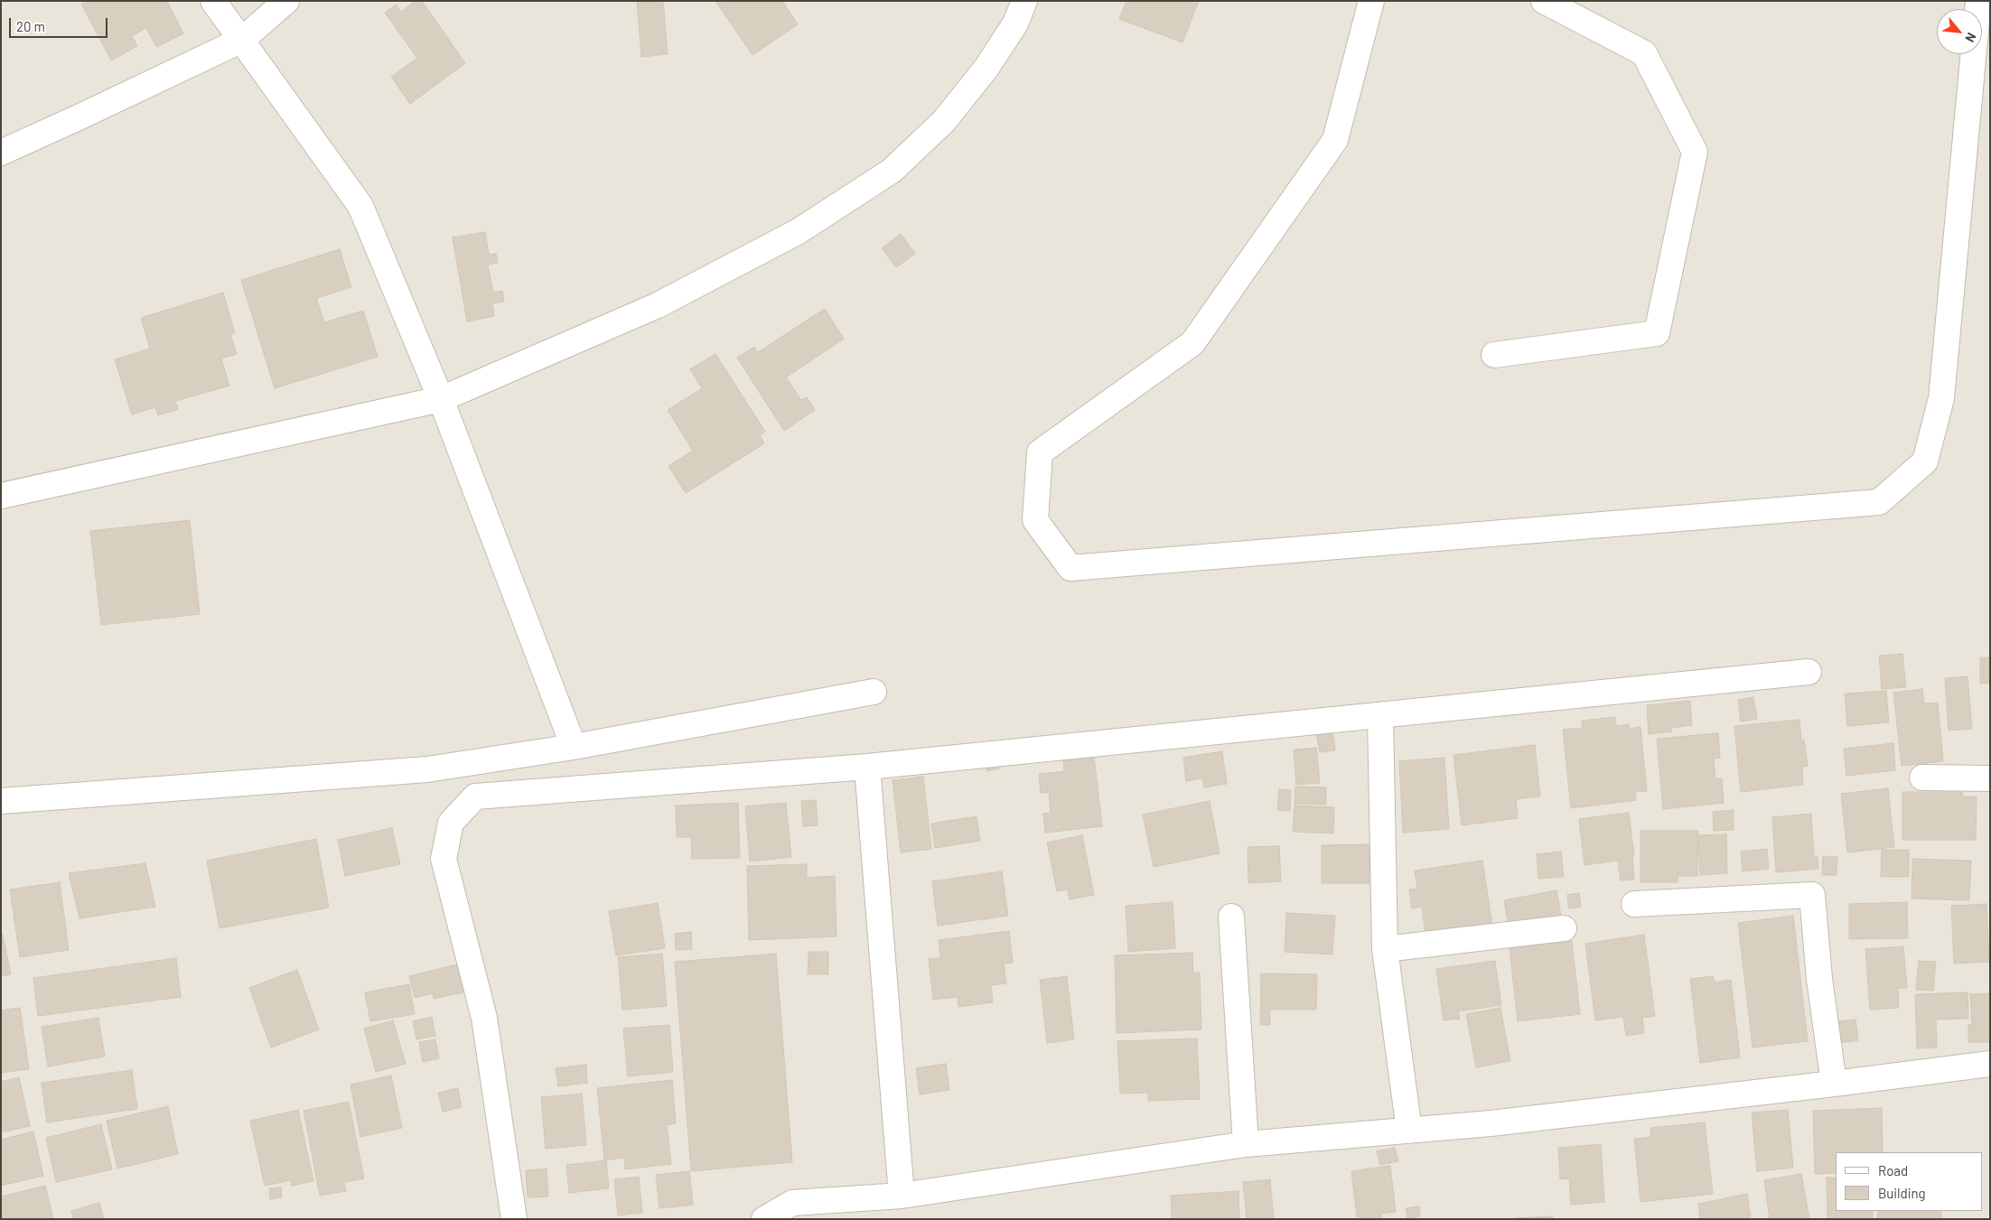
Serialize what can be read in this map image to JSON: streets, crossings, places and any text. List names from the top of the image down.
{
  "legend": ["Road", "Building"],
  "scale_bar": "20 m",
  "north": "bottom right"
}
